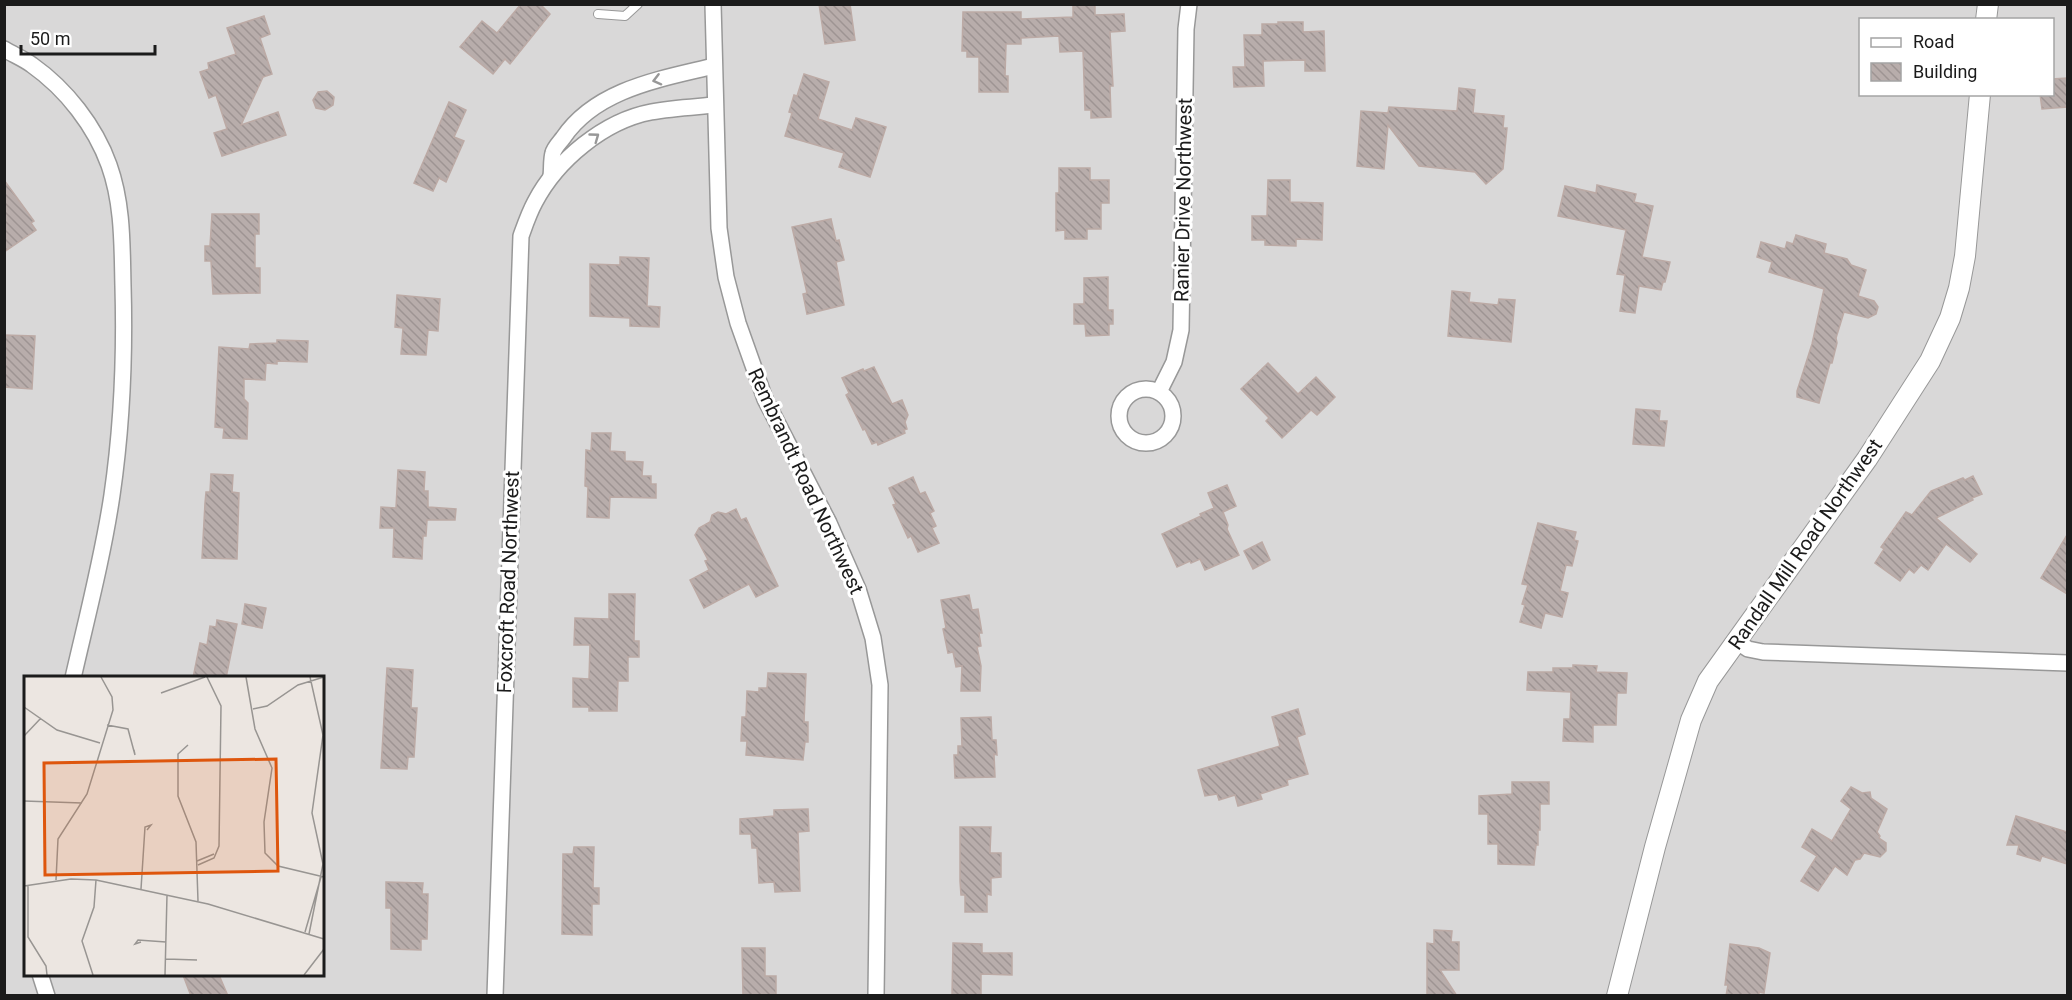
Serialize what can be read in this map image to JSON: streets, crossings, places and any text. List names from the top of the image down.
{
  "streets": {
    "street": [
      "Ranier Drive Northwest",
      "Rembrandt Road Northwest",
      "Randall Mill Road Northwest",
      "Foxcroft Road Northwest"
    ]
  },
  "crossings": [
    ["Rembrandt Road Northwest", "Foxcroft Road Northwest"]
  ],
  "legend": ["Road", "Building"],
  "scale_bar": "50 m"
}
